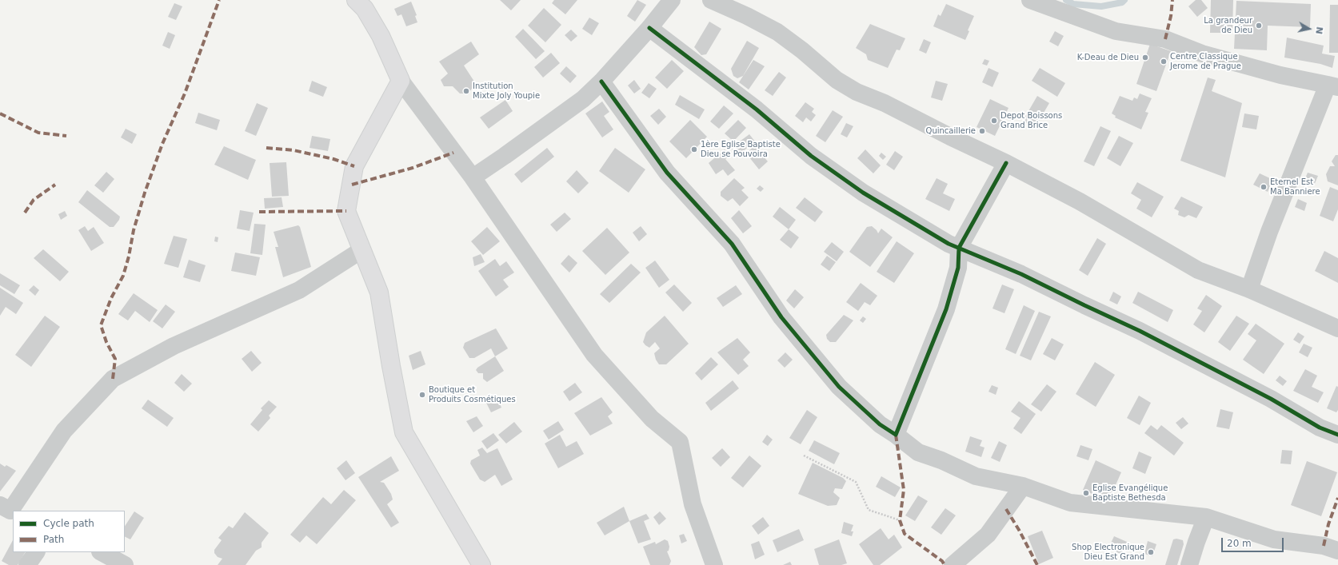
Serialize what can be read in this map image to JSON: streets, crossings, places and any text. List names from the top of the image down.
{
  "places": [
    "La grandeur de Dieu",
    "K-Deau de Dieu",
    "Centre Classique Jerome de Prague",
    "Institution Mixte Joly Youpie",
    "Depot Boissons Grand Brice",
    "Quincaillerie",
    "1ère Eglise Baptiste Dieu se Pouvoira",
    "Eternel Est Ma Banniere",
    "Boutique et Produits Cosmétiques",
    "Eglise Evangélique Baptiste Bethesda",
    "Shop Electronique Dieu Est Grand"
  ],
  "legend": ["Cycle path", "Path"],
  "scale_bar": "20 m",
  "north": "right"
}
